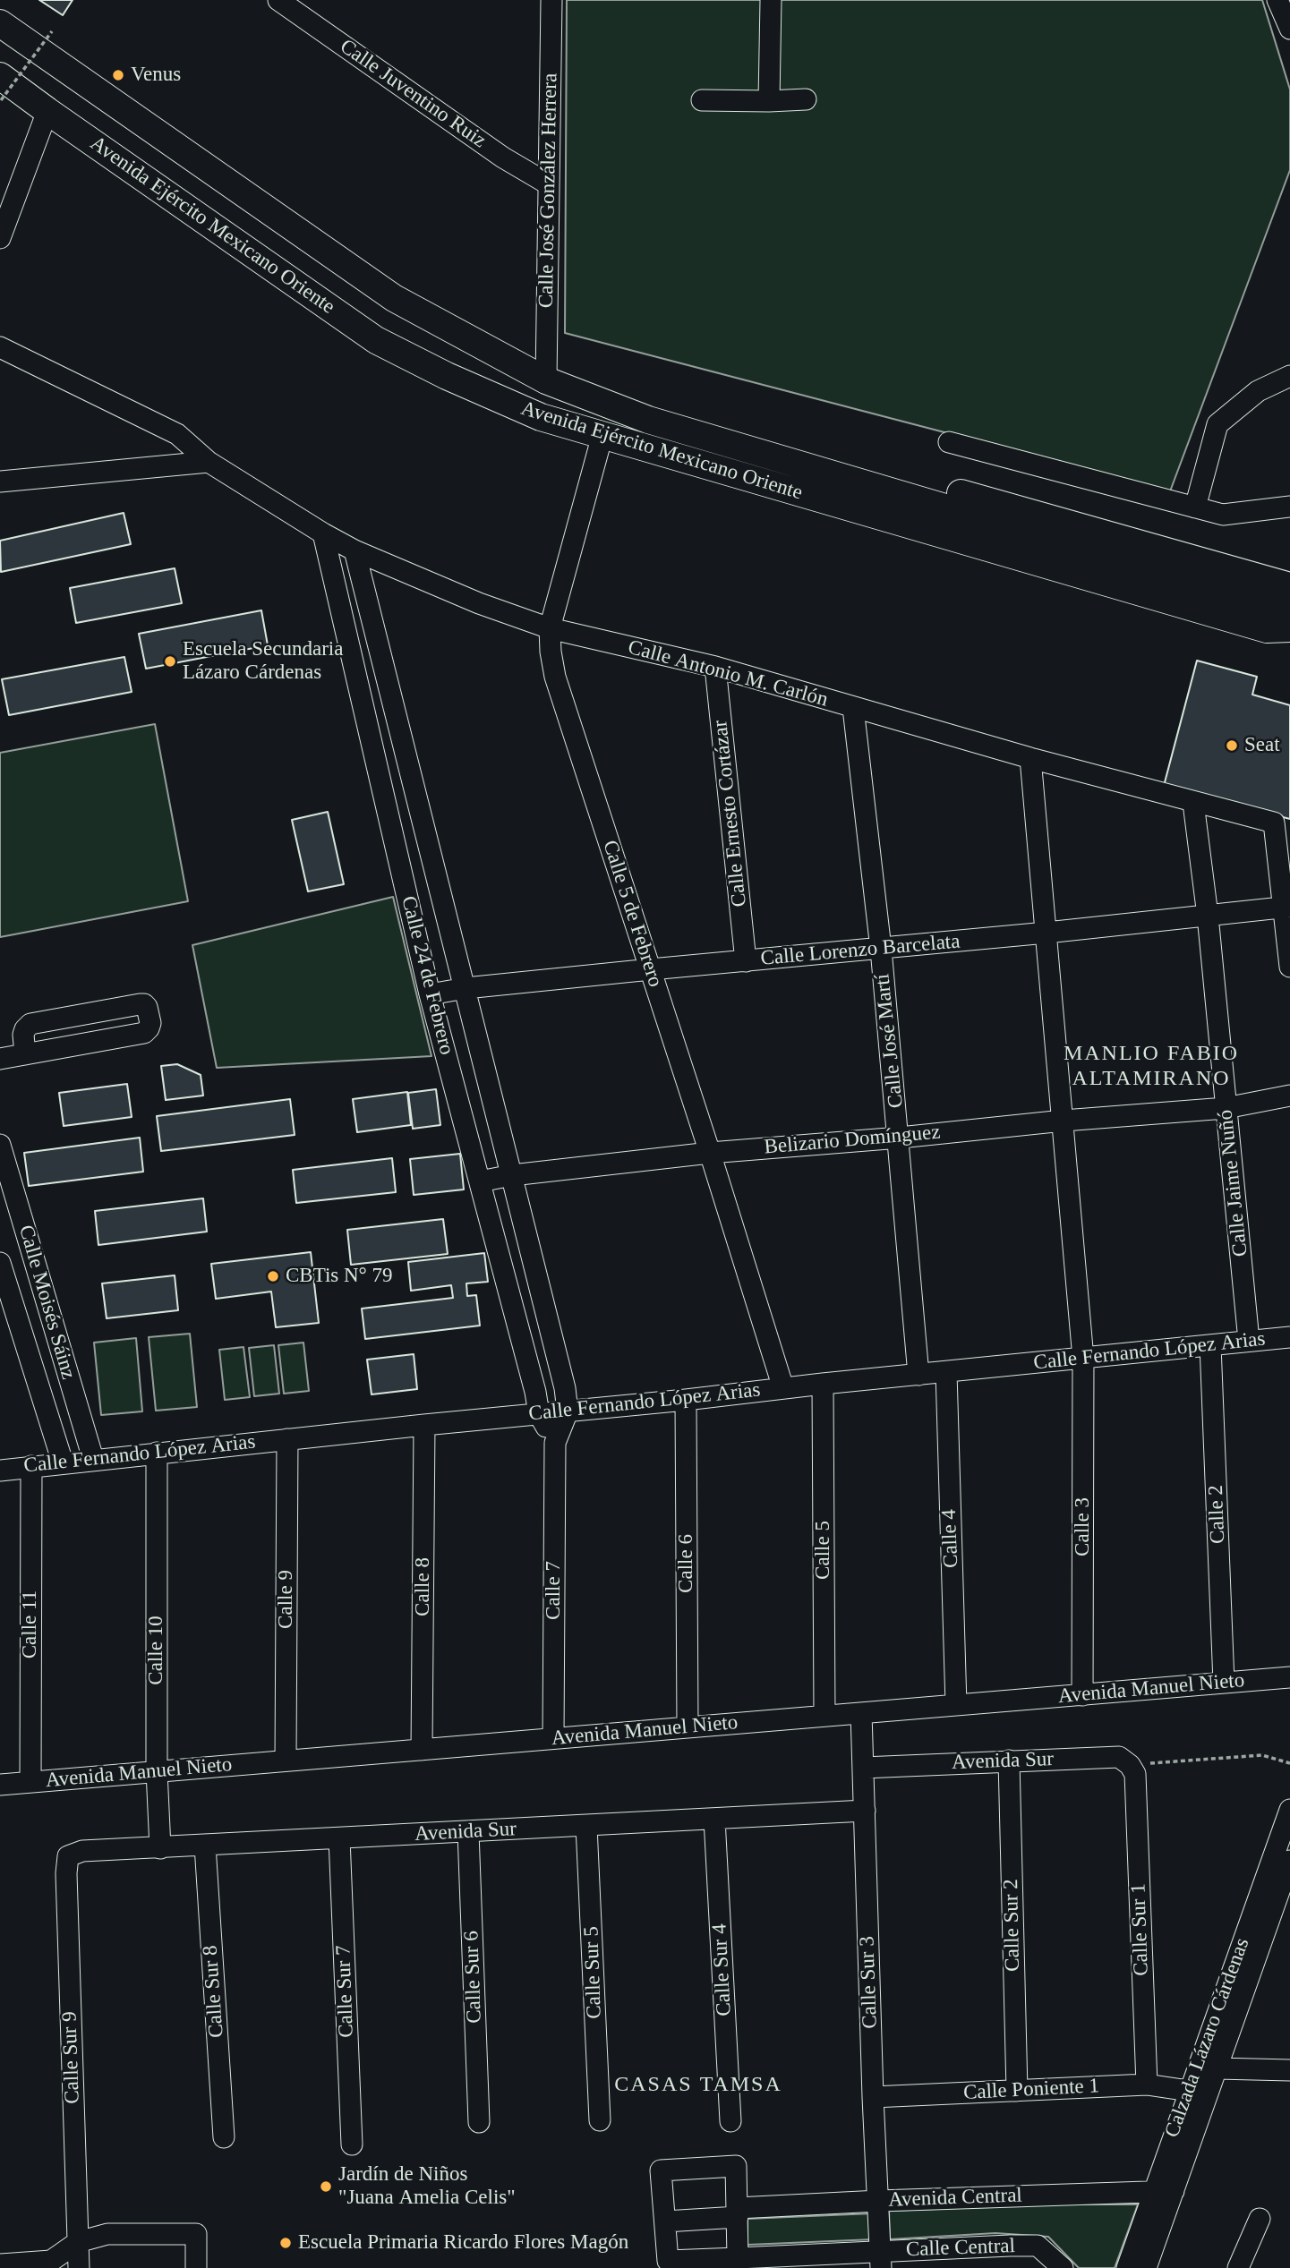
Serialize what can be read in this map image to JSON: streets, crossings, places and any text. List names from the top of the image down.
{
  "streets": {
    "main road": ["Avenida Ejército Mexicano Oriente"],
    "street": [
      "Calle Juventino Ruiz",
      "Calle José González Herrera",
      "Calle Antonio M. Carlón",
      "Calle Ernesto Cortázar",
      "Calle 5 de Febrero",
      "Calle Lorenzo Barcelata",
      "Calle 24 de Febrero",
      "Calle José Martí",
      "Belizario Domínguez",
      "Calle Jaime Nuñó",
      "Calle Moisés Sáinz",
      "Calle Fernando López Arias",
      "Calle 2",
      "Calle 3",
      "Calle 4",
      "Calle 5",
      "Calle 6",
      "Calle 8",
      "Calle 7",
      "Calle 9",
      "Calle 11",
      "Calle 10",
      "Avenida Manuel Nieto",
      "Avenida Sur",
      "Calle Sur 2",
      "Calle Sur 1",
      "Calle Sur 4",
      "Calle Sur 5",
      "Calle Sur 6",
      "Calle Sur 3",
      "Calle Sur 8",
      "Calle Sur 7",
      "Calzada Lázaro Cárdenas",
      "Calle Sur 9",
      "Calle Poniente 1",
      "Avenida Central",
      "Calle Central"
    ]
  },
  "crossings": [
    ["Calle Juventino Ruiz", "Calle José González Herrera"],
    ["Calle José González Herrera", "Avenida Ejército Mexicano Oriente"],
    ["Avenida Ejército Mexicano Oriente", "Calle 5 de Febrero"],
    ["Calle Antonio M. Carlón", "Calle Ernesto Cortázar"],
    ["Calle Antonio M. Carlón", "Calle 5 de Febrero"],
    ["Calle Antonio M. Carlón", "Calle Lorenzo Barcelata"],
    ["Calle Antonio M. Carlón", "Calle 24 de Febrero"],
    ["Calle Antonio M. Carlón", "Calle José Martí"],
    ["Calle Antonio M. Carlón", "Calle Jaime Nuñó"],
    ["Calle Antonio M. Carlón", "Calle 3"],
    ["Calle Ernesto Cortázar", "Calle Lorenzo Barcelata"],
    ["Calle 5 de Febrero", "Calle Lorenzo Barcelata"],
    ["Calle 5 de Febrero", "Belizario Domínguez"],
    ["Calle 5 de Febrero", "Calle Fernando López Arias"],
    ["Calle Lorenzo Barcelata", "Calle 24 de Febrero"],
    ["Calle Lorenzo Barcelata", "Calle José Martí"],
    ["Calle Lorenzo Barcelata", "Calle Jaime Nuñó"],
    ["Calle Lorenzo Barcelata", "Calle 3"],
    ["Calle 24 de Febrero", "Belizario Domínguez"],
    ["Calle 24 de Febrero", "Calle Fernando López Arias"],
    ["Calle 24 de Febrero", "Calle 7"],
    ["Calle José Martí", "Belizario Domínguez"],
    ["Calle José Martí", "Calle Fernando López Arias"],
    ["Belizario Domínguez", "Calle Jaime Nuñó"],
    ["Belizario Domínguez", "Calle 3"],
    ["Calle Jaime Nuñó", "Calle Fernando López Arias"],
    ["Calle Moisés Sáinz", "Calle Fernando López Arias"],
    ["Calle Fernando López Arias", "Calle 2"],
    ["Calle Fernando López Arias", "Calle 3"],
    ["Calle Fernando López Arias", "Calle 4"],
    ["Calle Fernando López Arias", "Calle 5"],
    ["Calle Fernando López Arias", "Calle 6"],
    ["Calle Fernando López Arias", "Calle 8"],
    ["Calle Fernando López Arias", "Calle 7"],
    ["Calle Fernando López Arias", "Calle 9"],
    ["Calle Fernando López Arias", "Calle 11"],
    ["Calle Fernando López Arias", "Calle 10"],
    ["Calle 2", "Avenida Manuel Nieto"],
    ["Calle 3", "Avenida Manuel Nieto"],
    ["Calle 4", "Avenida Manuel Nieto"],
    ["Calle 5", "Avenida Manuel Nieto"],
    ["Calle 6", "Avenida Manuel Nieto"],
    ["Calle 8", "Avenida Manuel Nieto"],
    ["Calle 7", "Avenida Manuel Nieto"],
    ["Calle 9", "Avenida Manuel Nieto"],
    ["Calle 11", "Avenida Manuel Nieto"],
    ["Calle 10", "Avenida Manuel Nieto"],
    ["Calle 10", "Avenida Sur"],
    ["Avenida Manuel Nieto", "Calle Sur 3"],
    ["Avenida Sur", "Calle Sur 2"],
    ["Avenida Sur", "Calle Sur 1"],
    ["Avenida Sur", "Calle Sur 4"],
    ["Avenida Sur", "Calle Sur 5"],
    ["Avenida Sur", "Calle Sur 6"],
    ["Avenida Sur", "Calle Sur 3"],
    ["Avenida Sur", "Calle Sur 8"],
    ["Avenida Sur", "Calle Sur 7"],
    ["Avenida Sur", "Calle Sur 9"],
    ["Calle Sur 2", "Calle Poniente 1"],
    ["Calle Sur 1", "Calle Poniente 1"],
    ["Calle Sur 3", "Calle Poniente 1"],
    ["Calle Sur 3", "Avenida Central"],
    ["Calle Sur 3", "Calle Central"],
    ["Calzada Lázaro Cárdenas", "Calle Poniente 1"],
    ["Calzada Lázaro Cárdenas", "Avenida Central"],
    ["Avenida Central", "Calle Central"]
  ],
  "districts": ["MANLIO FABIO ALTAMIRANO", "CASAS TAMSA"],
  "places": [
    "Venus",
    "Escuela Secundaria Lázaro Cárdenas",
    "Seat",
    "CBTis N° 79",
    "Jardín de Niños \"Juana Amelia Celis\"",
    "Escuela Primaria Ricardo Flores Magón"
  ]
}
